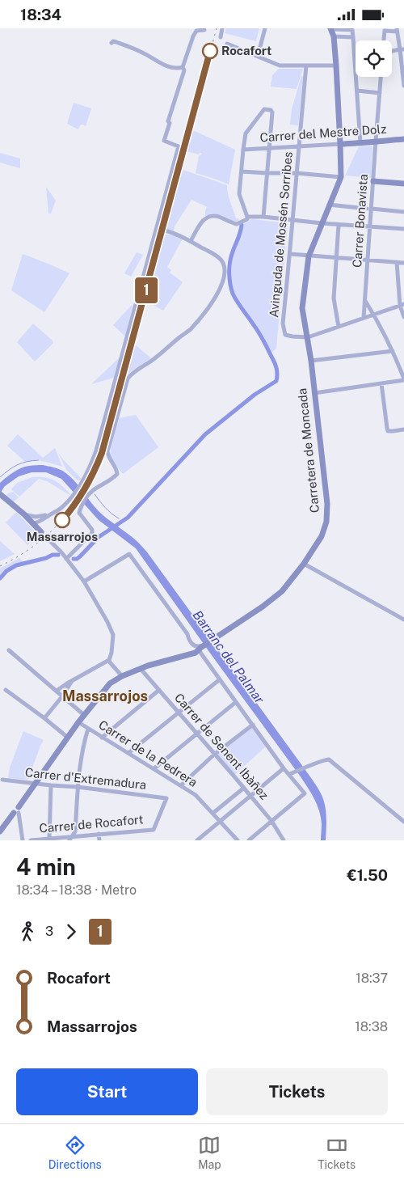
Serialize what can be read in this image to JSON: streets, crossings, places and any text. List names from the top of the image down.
{
  "streets": {
    "street": [
      "Carrer del Mestre Dolz",
      "Carrer Bonavista",
      "Avinguda de Mossén Sorribes",
      "Carretera de Moncada",
      "Carrer de Senent Ibàñez",
      "Carrer de la Pedrera",
      "Carrer d'Extremadura",
      "Carrer de Rocafort"
    ]
  },
  "crossings": [
    ["Carrer del Mestre Dolz", "Carrer Bonavista"],
    ["Carrer del Mestre Dolz", "Avinguda de Mossén Sorribes"],
    ["Avinguda de Mossén Sorribes", "Carretera de Moncada"],
    ["Carrer d'Extremadura", "Carrer de Rocafort"]
  ],
  "districts": ["Massarrojos"],
  "water": ["Barranc del Palmar"],
  "places": ["Rocafort", "Massarrojos"],
  "lines": ["metro line 1"],
  "page": {
    "status": "18:34",
    "on_map": "1",
    "heading": ["4 min", "18:34 – 18:38 · Metro", "€1.50"],
    "legs": ["3", "1"],
    "list": [
      {
        "name": "Rocafort",
        "value": "18:37"
      },
      {
        "name": "Massarrojos",
        "value": "18:38"
      }
    ],
    "buttons": ["Start", "Tickets"],
    "tabs": ["Directions", "Map", "Tickets"]
  }
}
